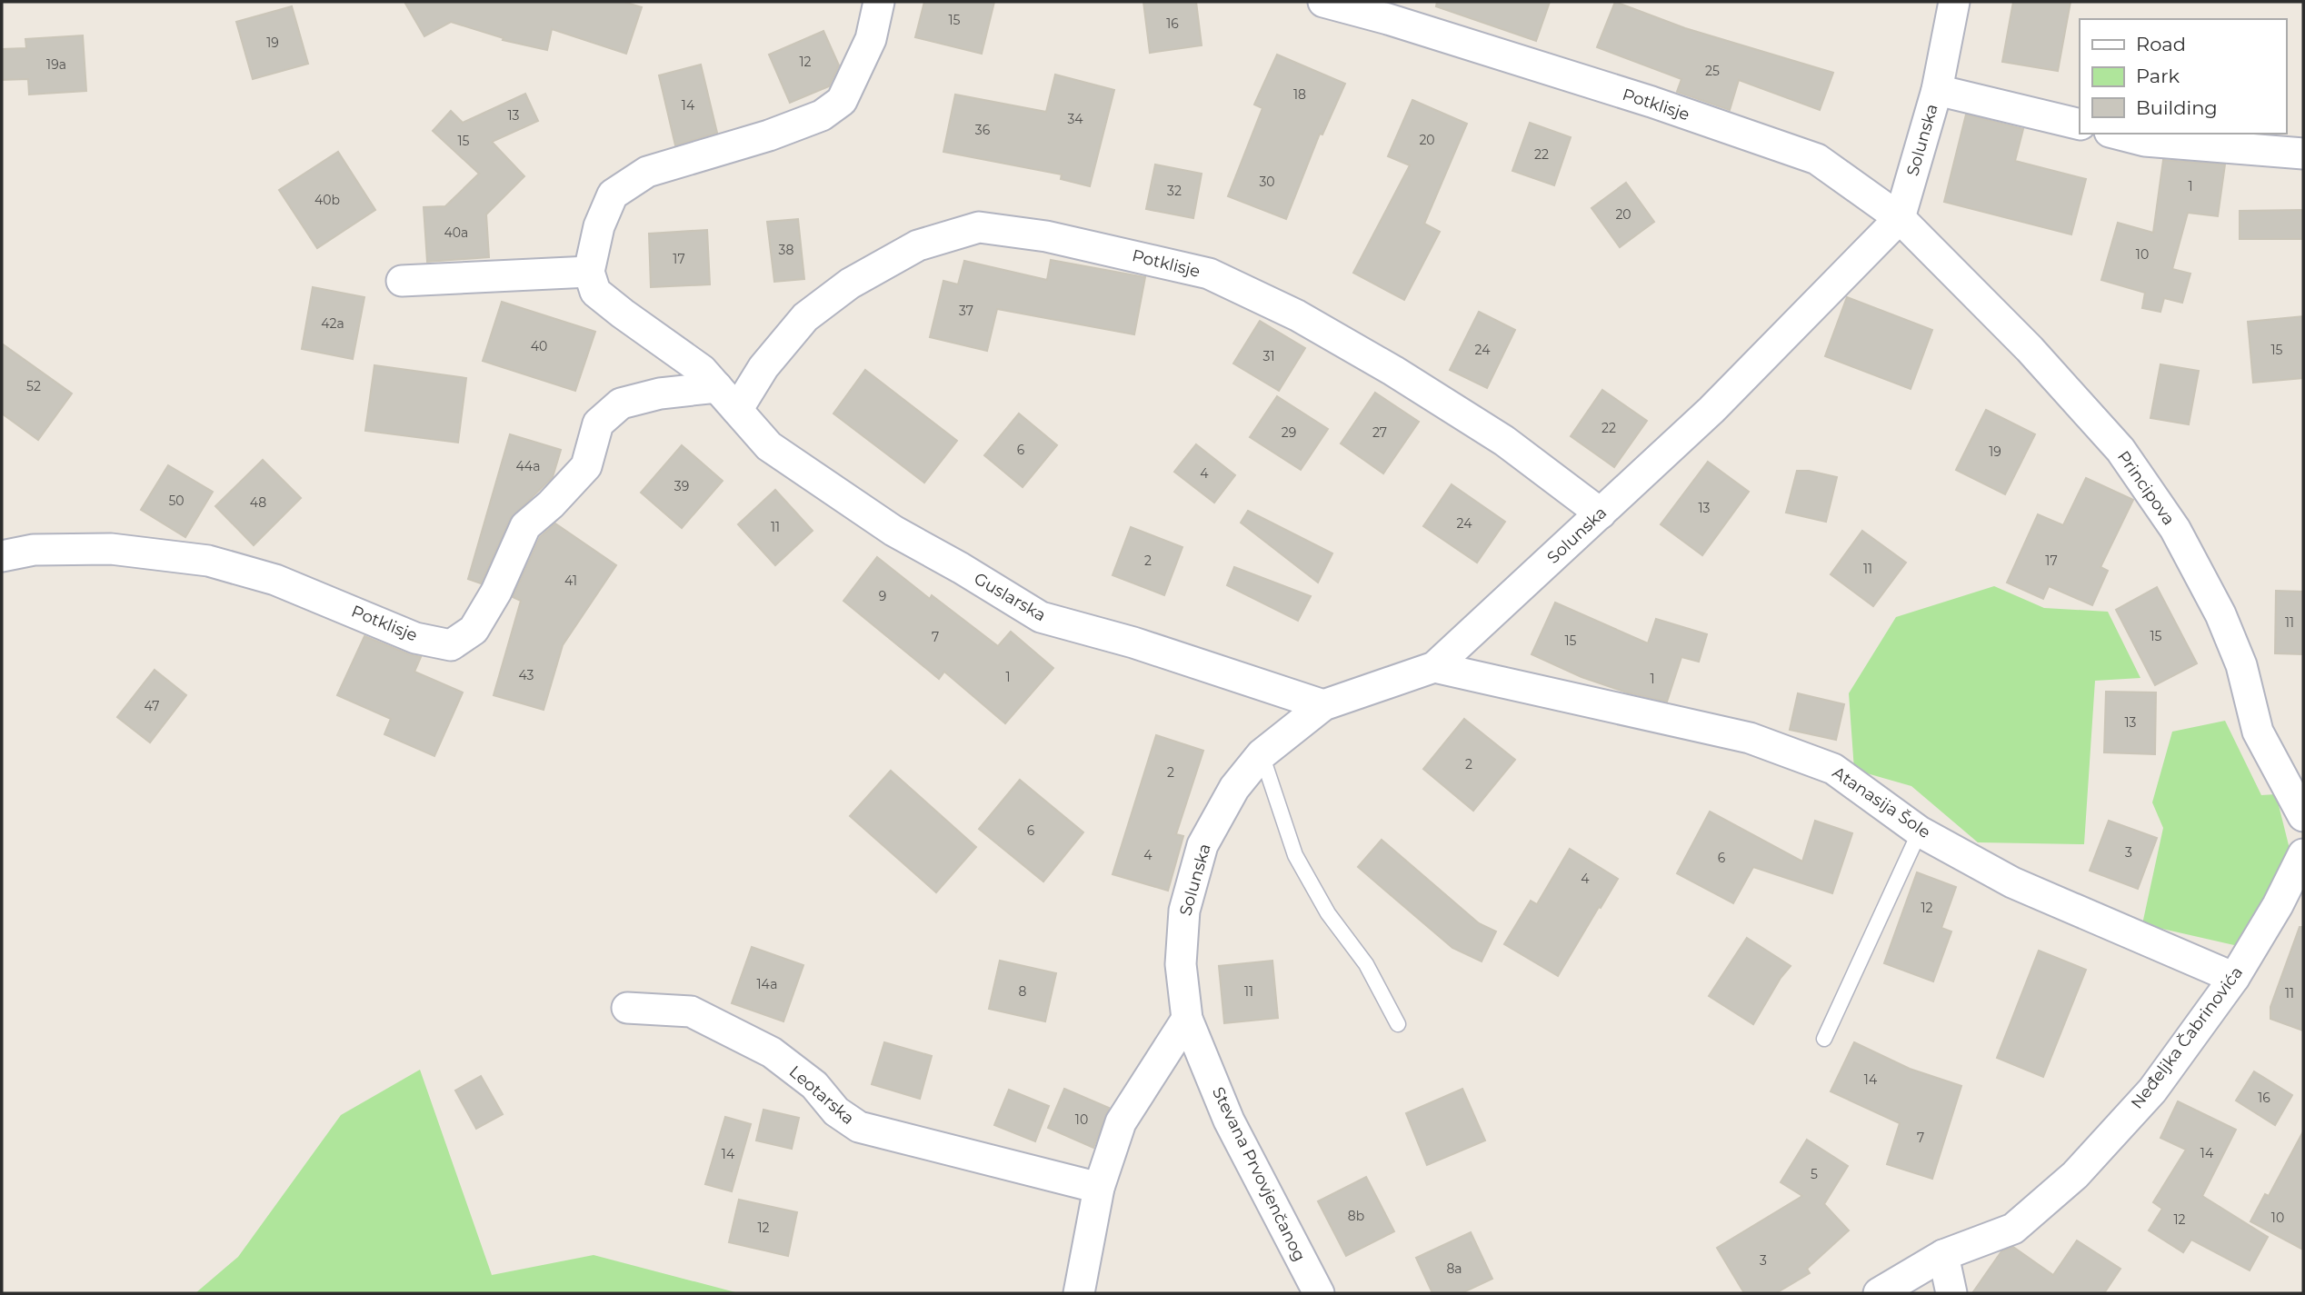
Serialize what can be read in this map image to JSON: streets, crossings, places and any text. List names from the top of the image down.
{
  "streets": {
    "street": [
      "Potklisje",
      "Solunska",
      "Principova",
      "Guslarska",
      "Atanasija Šole",
      "Neđeljka Čabrinovića",
      "Leotarska",
      "Stevana Prvovjenčanog"
    ]
  },
  "crossings": [
    ["Potklisje", "Solunska"],
    ["Potklisje", "Principova"],
    ["Potklisje", "Guslarska"],
    ["Solunska", "Principova"],
    ["Solunska", "Guslarska"],
    ["Solunska", "Atanasija Šole"],
    ["Solunska", "Stevana Prvovjenčanog"],
    ["Atanasija Šole", "Neđeljka Čabrinovića"]
  ],
  "house_numbers": [
    "15",
    "16",
    "19",
    "12",
    "19a",
    "25",
    "18",
    "14",
    "13",
    "34",
    "36",
    "20",
    "15",
    "22",
    "30",
    "1",
    "32",
    "40b",
    "20",
    "40a",
    "38",
    "10",
    "17",
    "37",
    "42a",
    "40",
    "24",
    "15",
    "31",
    "52",
    "22",
    "29",
    "27",
    "6",
    "19",
    "44a",
    "4",
    "39",
    "50",
    "48",
    "13",
    "24",
    "11",
    "2",
    "17",
    "11",
    "41",
    "9",
    "11",
    "15",
    "7",
    "15",
    "43",
    "1",
    "1",
    "47",
    "13",
    "2",
    "2",
    "6",
    "3",
    "4",
    "6",
    "4",
    "12",
    "14a",
    "8",
    "11",
    "11",
    "14",
    "16",
    "10",
    "7",
    "14",
    "14",
    "5",
    "8b",
    "10",
    "12",
    "12",
    "3",
    "8a"
  ],
  "legend": ["Road", "Park", "Building"]
}
